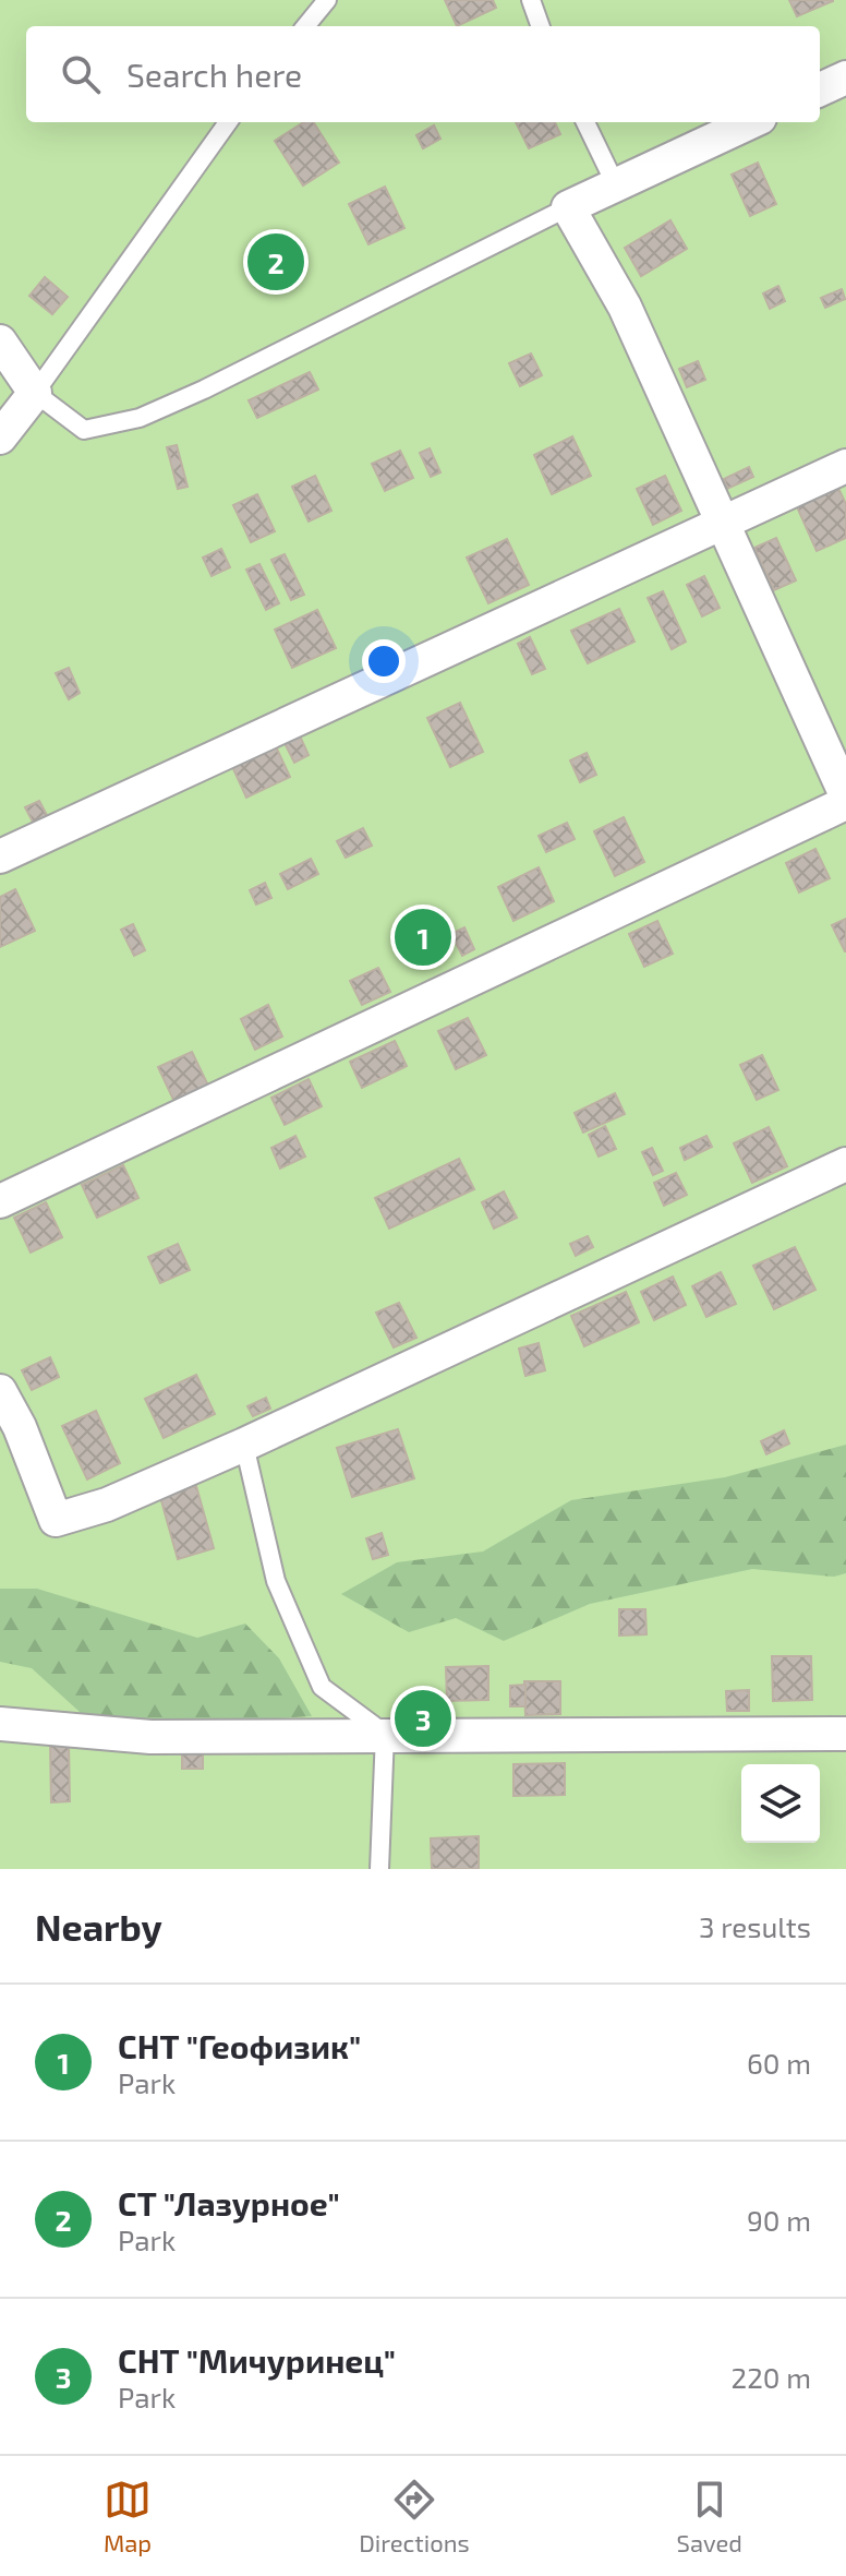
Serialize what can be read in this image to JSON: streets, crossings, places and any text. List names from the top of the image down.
{
  "page": {
    "search": "Search here",
    "pins": ["2", "1", "3"],
    "heading": ["Nearby", "3 results"],
    "list": [
      {
        "mark": "1",
        "name": "СНТ \"Геофизик\"",
        "note": "Park",
        "value": "60 m"
      },
      {
        "mark": "2",
        "name": "СТ \"Лазурное\"",
        "note": "Park",
        "value": "90 m"
      },
      {
        "mark": "3",
        "name": "СНТ \"Мичуринец\"",
        "note": "Park",
        "value": "220 m"
      }
    ],
    "nav": ["Map", "Directions", "Saved"]
  }
}
